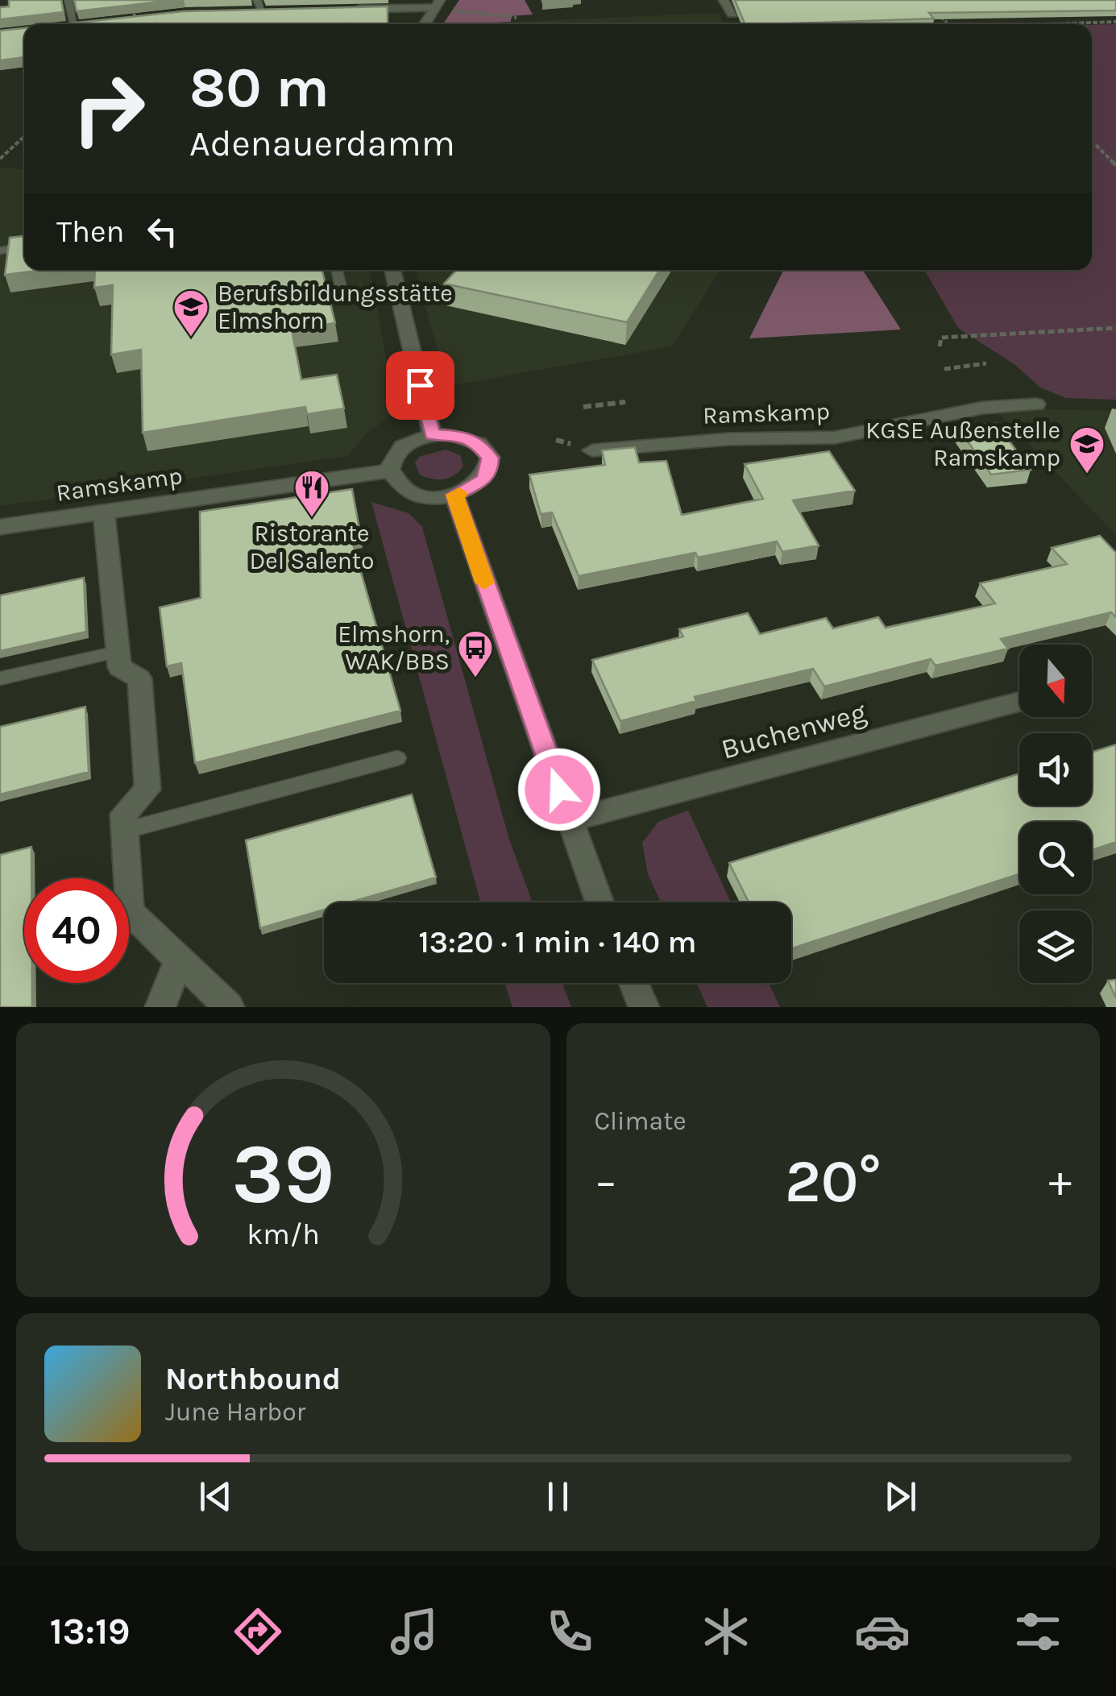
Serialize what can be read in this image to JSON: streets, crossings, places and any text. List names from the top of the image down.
{
  "streets": {
    "street": ["Ramskamp", "Buchenweg"]
  },
  "places": {
    "school or university": ["Berufsbildungsstätte Elmshorn", "KGSE Außenstelle Ramskamp"],
    "restaurant": ["Ristorante Del Salento"],
    "bus stop": ["Elmshorn, WAK/BBS"]
  },
  "north": "bottom",
  "page": {
    "turn": ["80 m", "Adenauerdamm"],
    "then": "Then",
    "limit": "40",
    "trip": "13:20 · 1 min · 140 m",
    "tile": "Climate",
    "heat": ["−", "20°", "+"],
    "song": ["Northbound", "June Harbor"],
    "tabs": "13:19",
    "gauge": ["39", "km/h"]
  }
}
